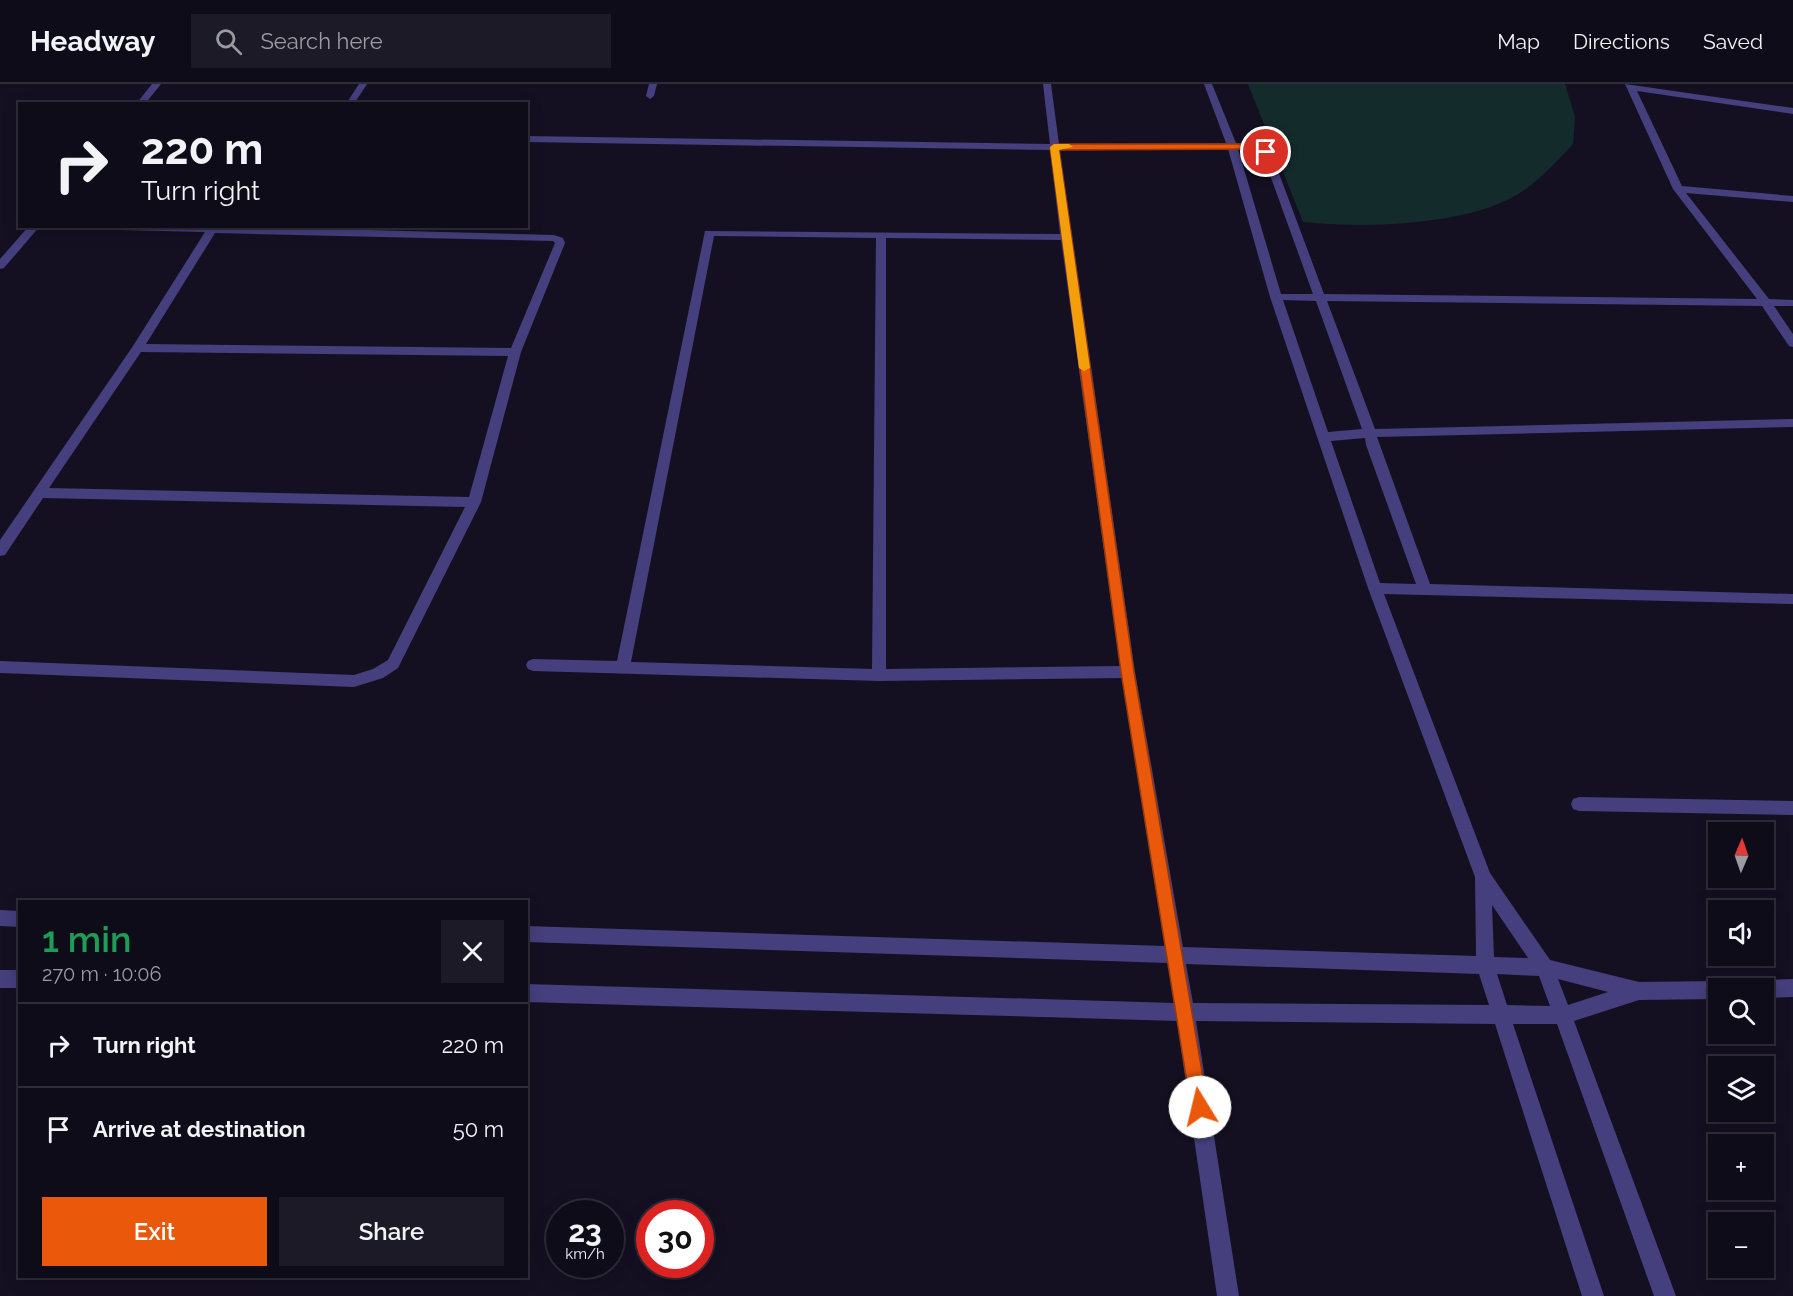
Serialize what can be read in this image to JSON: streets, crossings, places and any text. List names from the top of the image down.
{
  "north": "top",
  "page": {
    "header": "Headway",
    "search": "Search here",
    "nav": ["Map", "Directions", "Saved"],
    "turn": ["220 m", "Turn right"],
    "map_buttons": ["+", "−"],
    "heading": ["1 min", "270 m · 10:06"],
    "list": [
      {
        "name": "Turn right",
        "value": "220 m"
      },
      {
        "name": "Arrive at destination",
        "value": "50 m"
      }
    ],
    "buttons": ["Exit", "Share"],
    "speed": "23 km/h",
    "limit": "30"
  }
}
